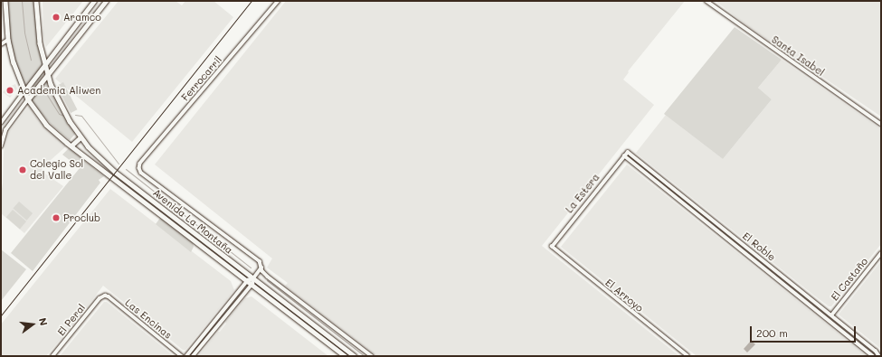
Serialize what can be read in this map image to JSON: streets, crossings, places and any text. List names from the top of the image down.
{
  "streets": {
    "main road": ["Avenida La Montaña"],
    "street": [
      "Santa Isabel",
      "Ferrocarril",
      "La Estera",
      "El Roble",
      "El Castaño",
      "El Arroyo",
      "Las Encinas",
      "El Peral"
    ]
  },
  "crossings": [
    ["La Estera", "El Roble"],
    ["La Estera", "El Arroyo"],
    ["El Roble", "El Castaño"],
    ["Las Encinas", "El Peral"]
  ],
  "places": [
    "Aramco",
    "Academia Aliwen",
    "Colegio Sol del Valle",
    "Proclub"
  ],
  "scale_bar": "200 m",
  "north": "right"
}
